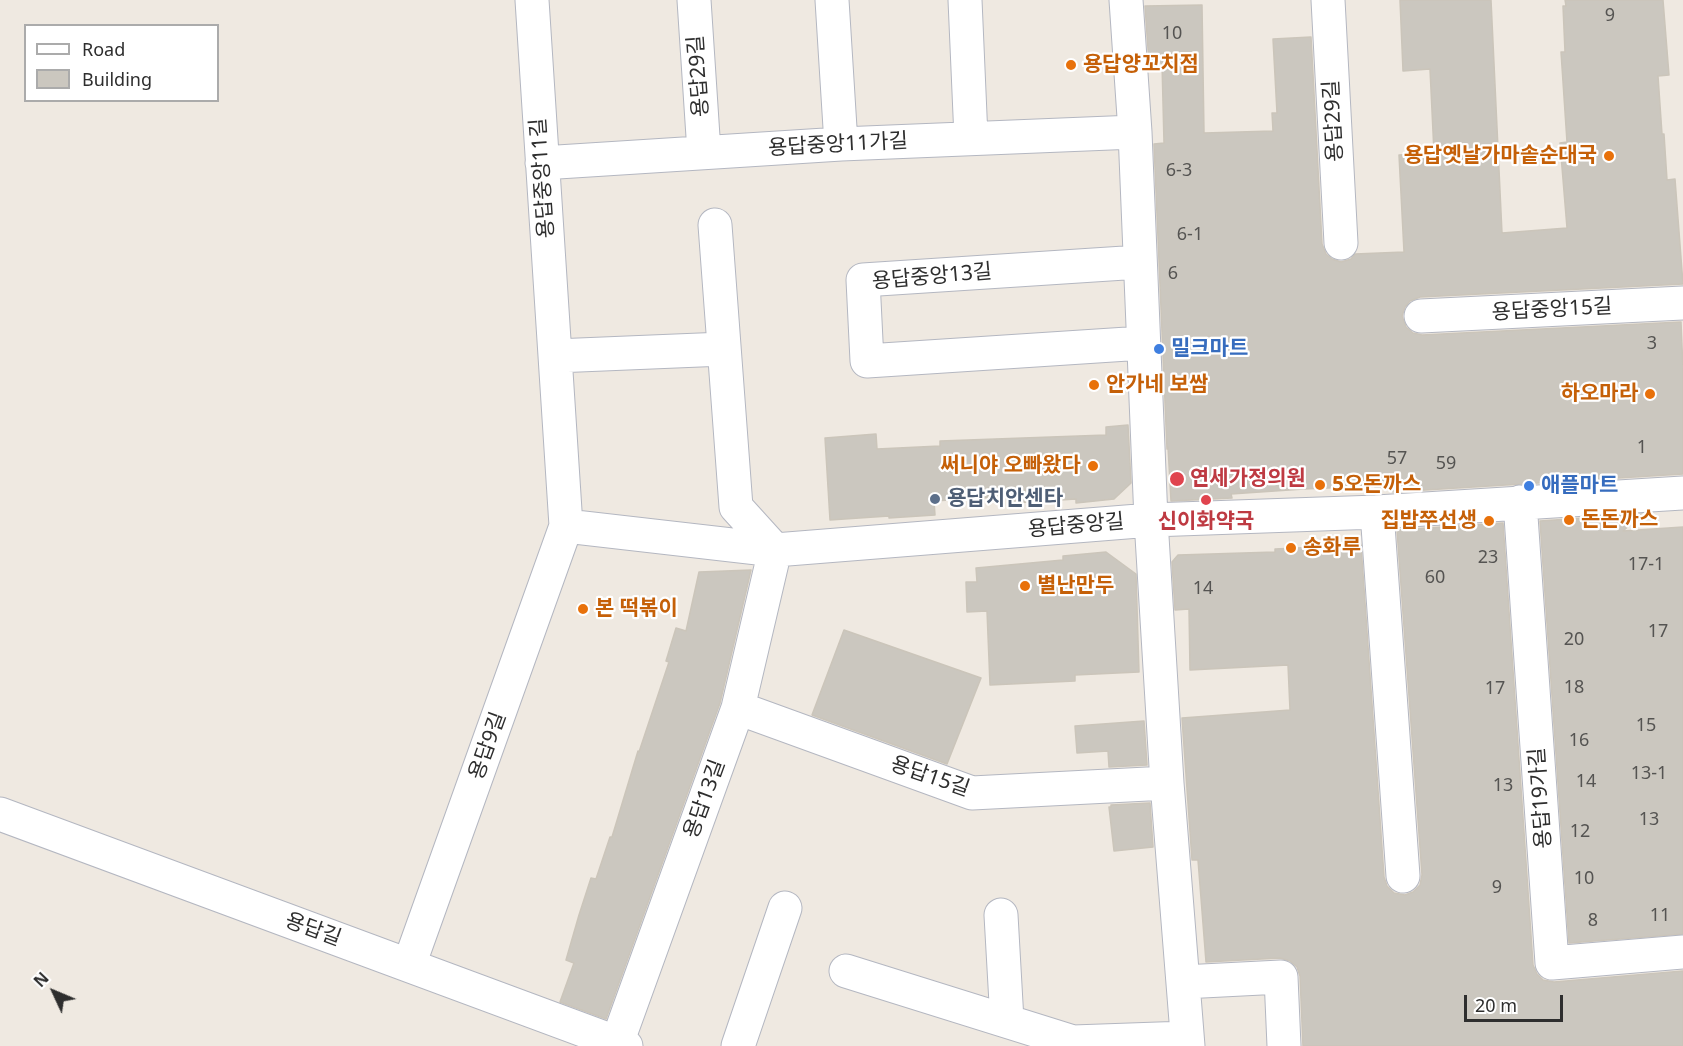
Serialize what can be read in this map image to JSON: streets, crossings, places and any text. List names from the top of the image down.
{
  "streets": {
    "street": [
      "용답29길",
      "용답중앙11가길",
      "용답중앙11길",
      "용답중앙13길",
      "용답중앙15길",
      "용답중앙길",
      "용답9길",
      "용답15길",
      "용답19가길",
      "용답13길",
      "용답길"
    ]
  },
  "crossings": [
    ["용답29길", "용답중앙11가길"],
    ["용답중앙11가길", "용답중앙11길"],
    ["용답중앙11길", "용답중앙길"],
    ["용답중앙11길", "용답9길"],
    ["용답중앙길", "용답9길"],
    ["용답중앙길", "용답19가길"],
    ["용답중앙길", "용답13길"],
    ["용답9길", "용답길"],
    ["용답15길", "용답13길"],
    ["용답13길", "용답길"]
  ],
  "places": [
    "용답양꼬치점",
    "용답옛날가마솥순대국",
    "밀크마트",
    "안가네 보쌈",
    "하오마라",
    "써니야 오빠왔다",
    "연세가정의원",
    "5오돈까스",
    "애플마트",
    "용답치안센타",
    "신이화약국",
    "돈돈까스",
    "집밥쭈선생",
    "송화루",
    "별난만두",
    "본 떡볶이"
  ],
  "house_numbers": [
    "9",
    "10",
    "6-3",
    "6-1",
    "6",
    "3",
    "1",
    "57",
    "59",
    "23",
    "17-1",
    "60",
    "14",
    "17",
    "20",
    "18",
    "17",
    "15",
    "16",
    "13-1",
    "14",
    "13",
    "13",
    "12",
    "10",
    "9",
    "11",
    "8"
  ],
  "legend": ["Road", "Building"],
  "scale_bar": "20 m",
  "north": "top left"
}
